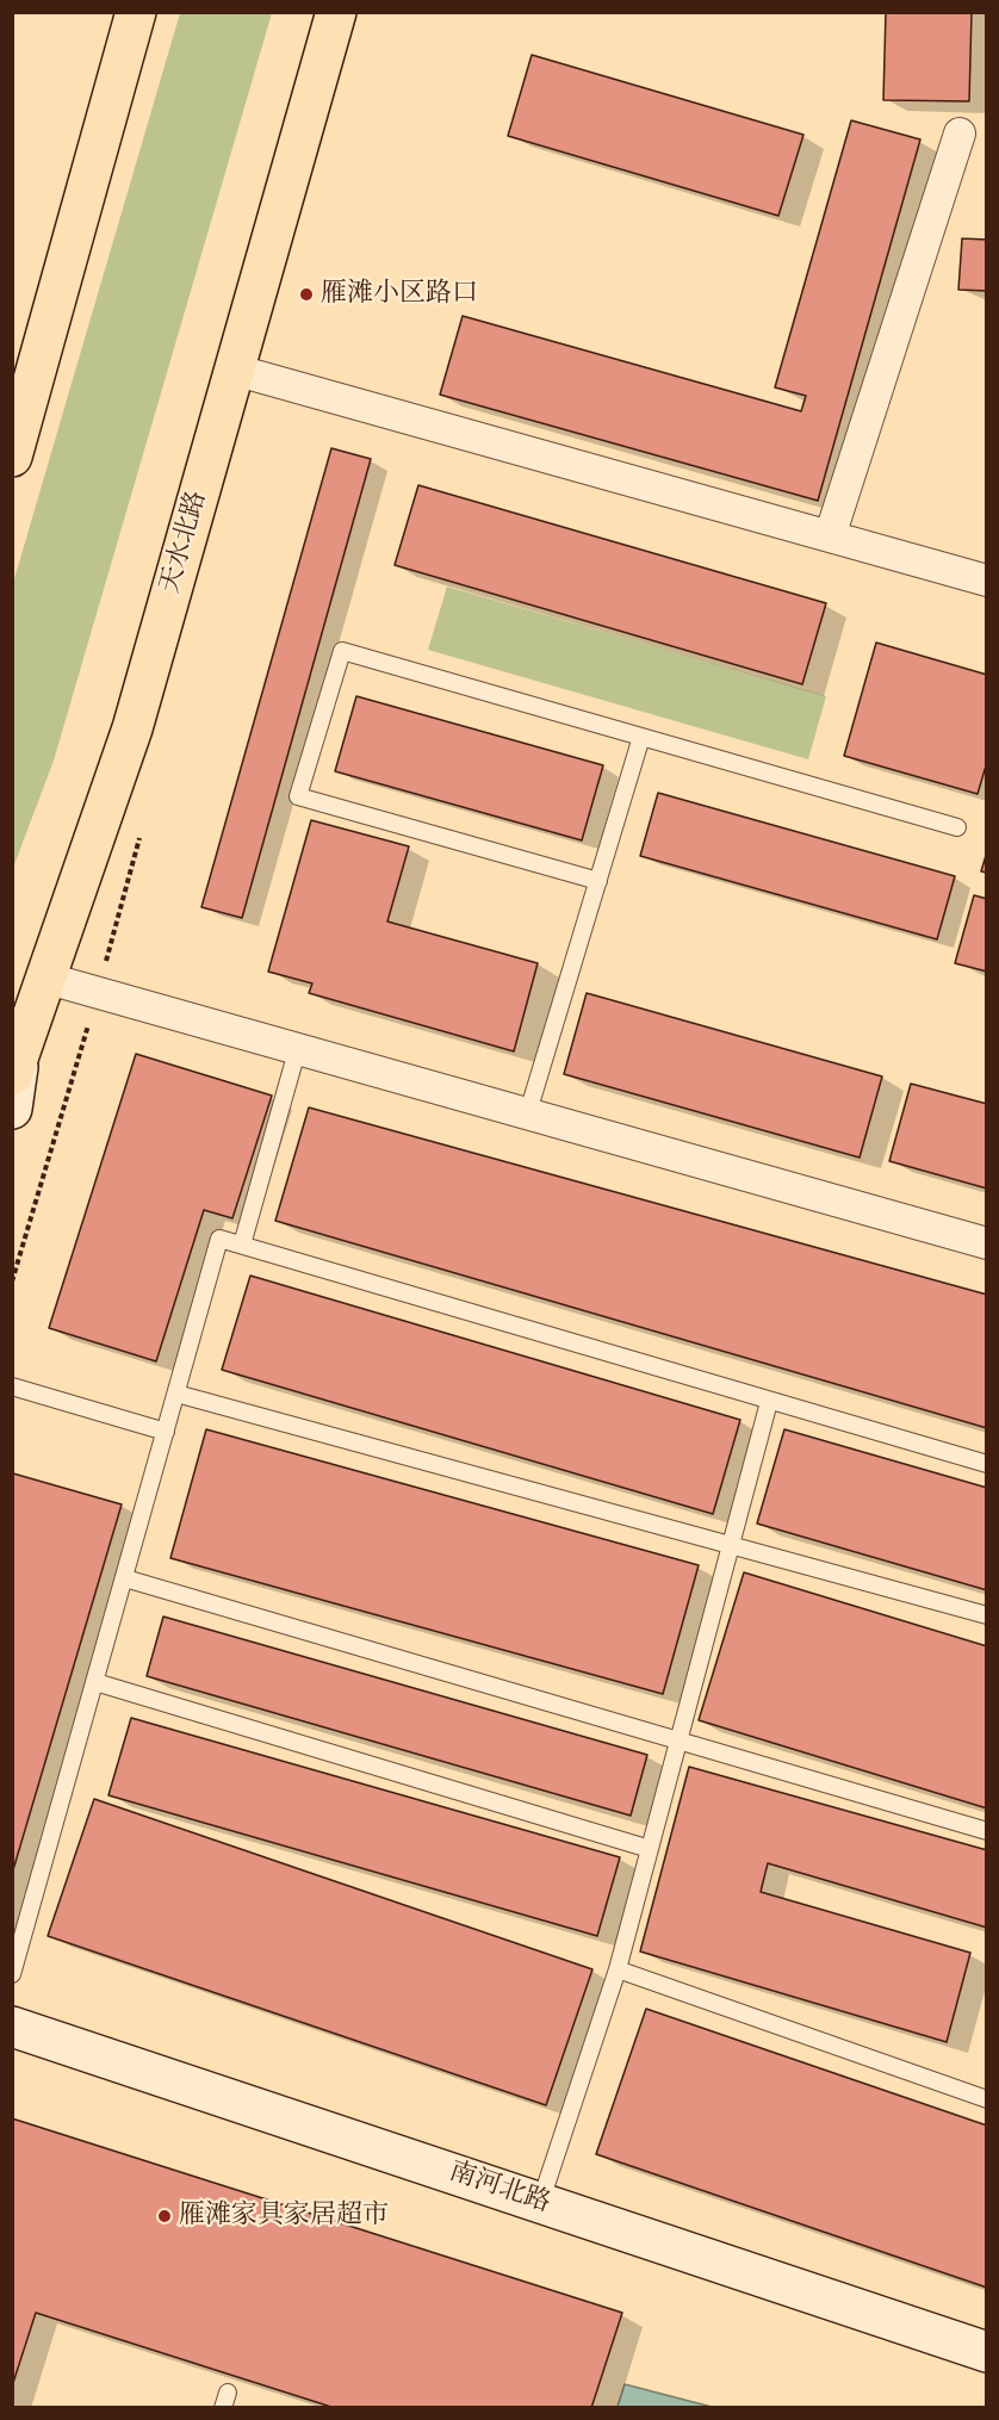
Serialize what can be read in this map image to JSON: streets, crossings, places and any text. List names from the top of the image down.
{
  "streets": {
    "main road": ["天水北路"],
    "street": ["南河北路"]
  },
  "places": ["雁滩小区路口", "雁滩家具家居超市"]
}
